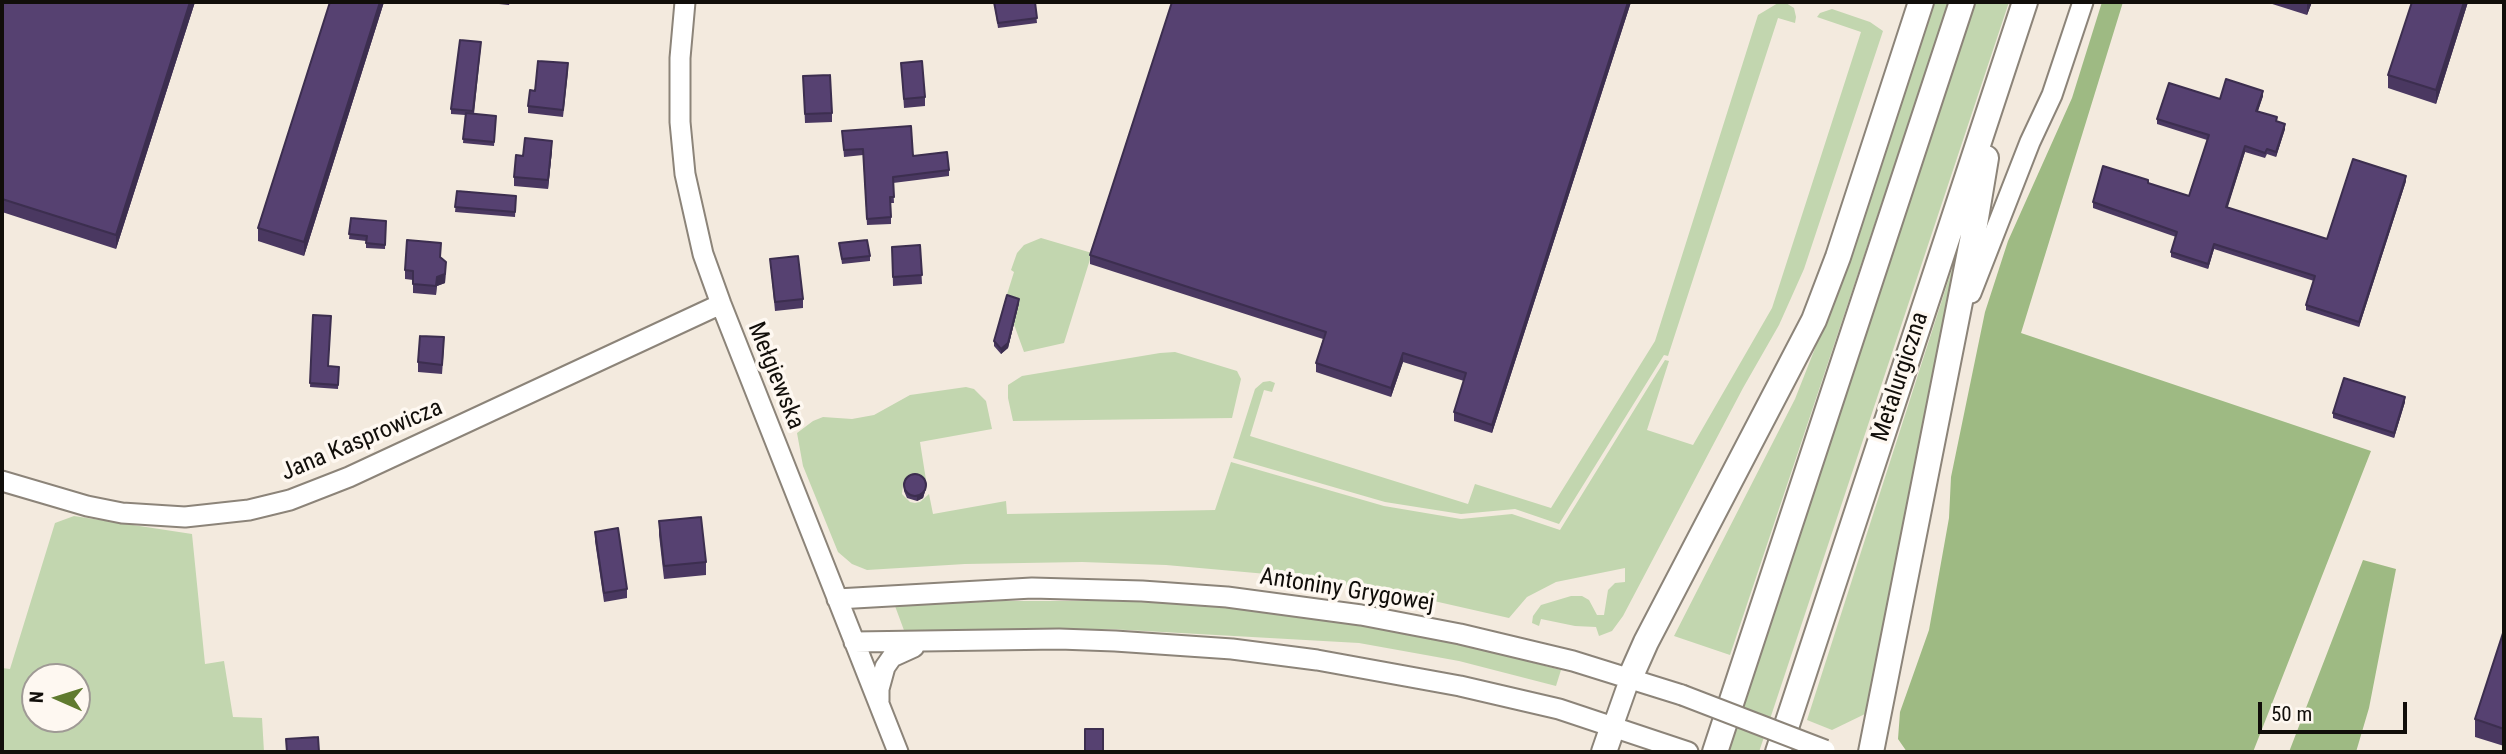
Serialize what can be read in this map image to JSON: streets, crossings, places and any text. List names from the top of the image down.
{
  "streets": {
    "main road": ["Metalurgiczna"],
    "street": ["Mełgiewska", "Jana Kasprowicza", "Antoniny Grygowej"]
  },
  "crossings": [
    ["Mełgiewska", "Jana Kasprowicza"],
    ["Mełgiewska", "Antoniny Grygowej"]
  ],
  "scale_bar": "50 m",
  "north": "left"
}
